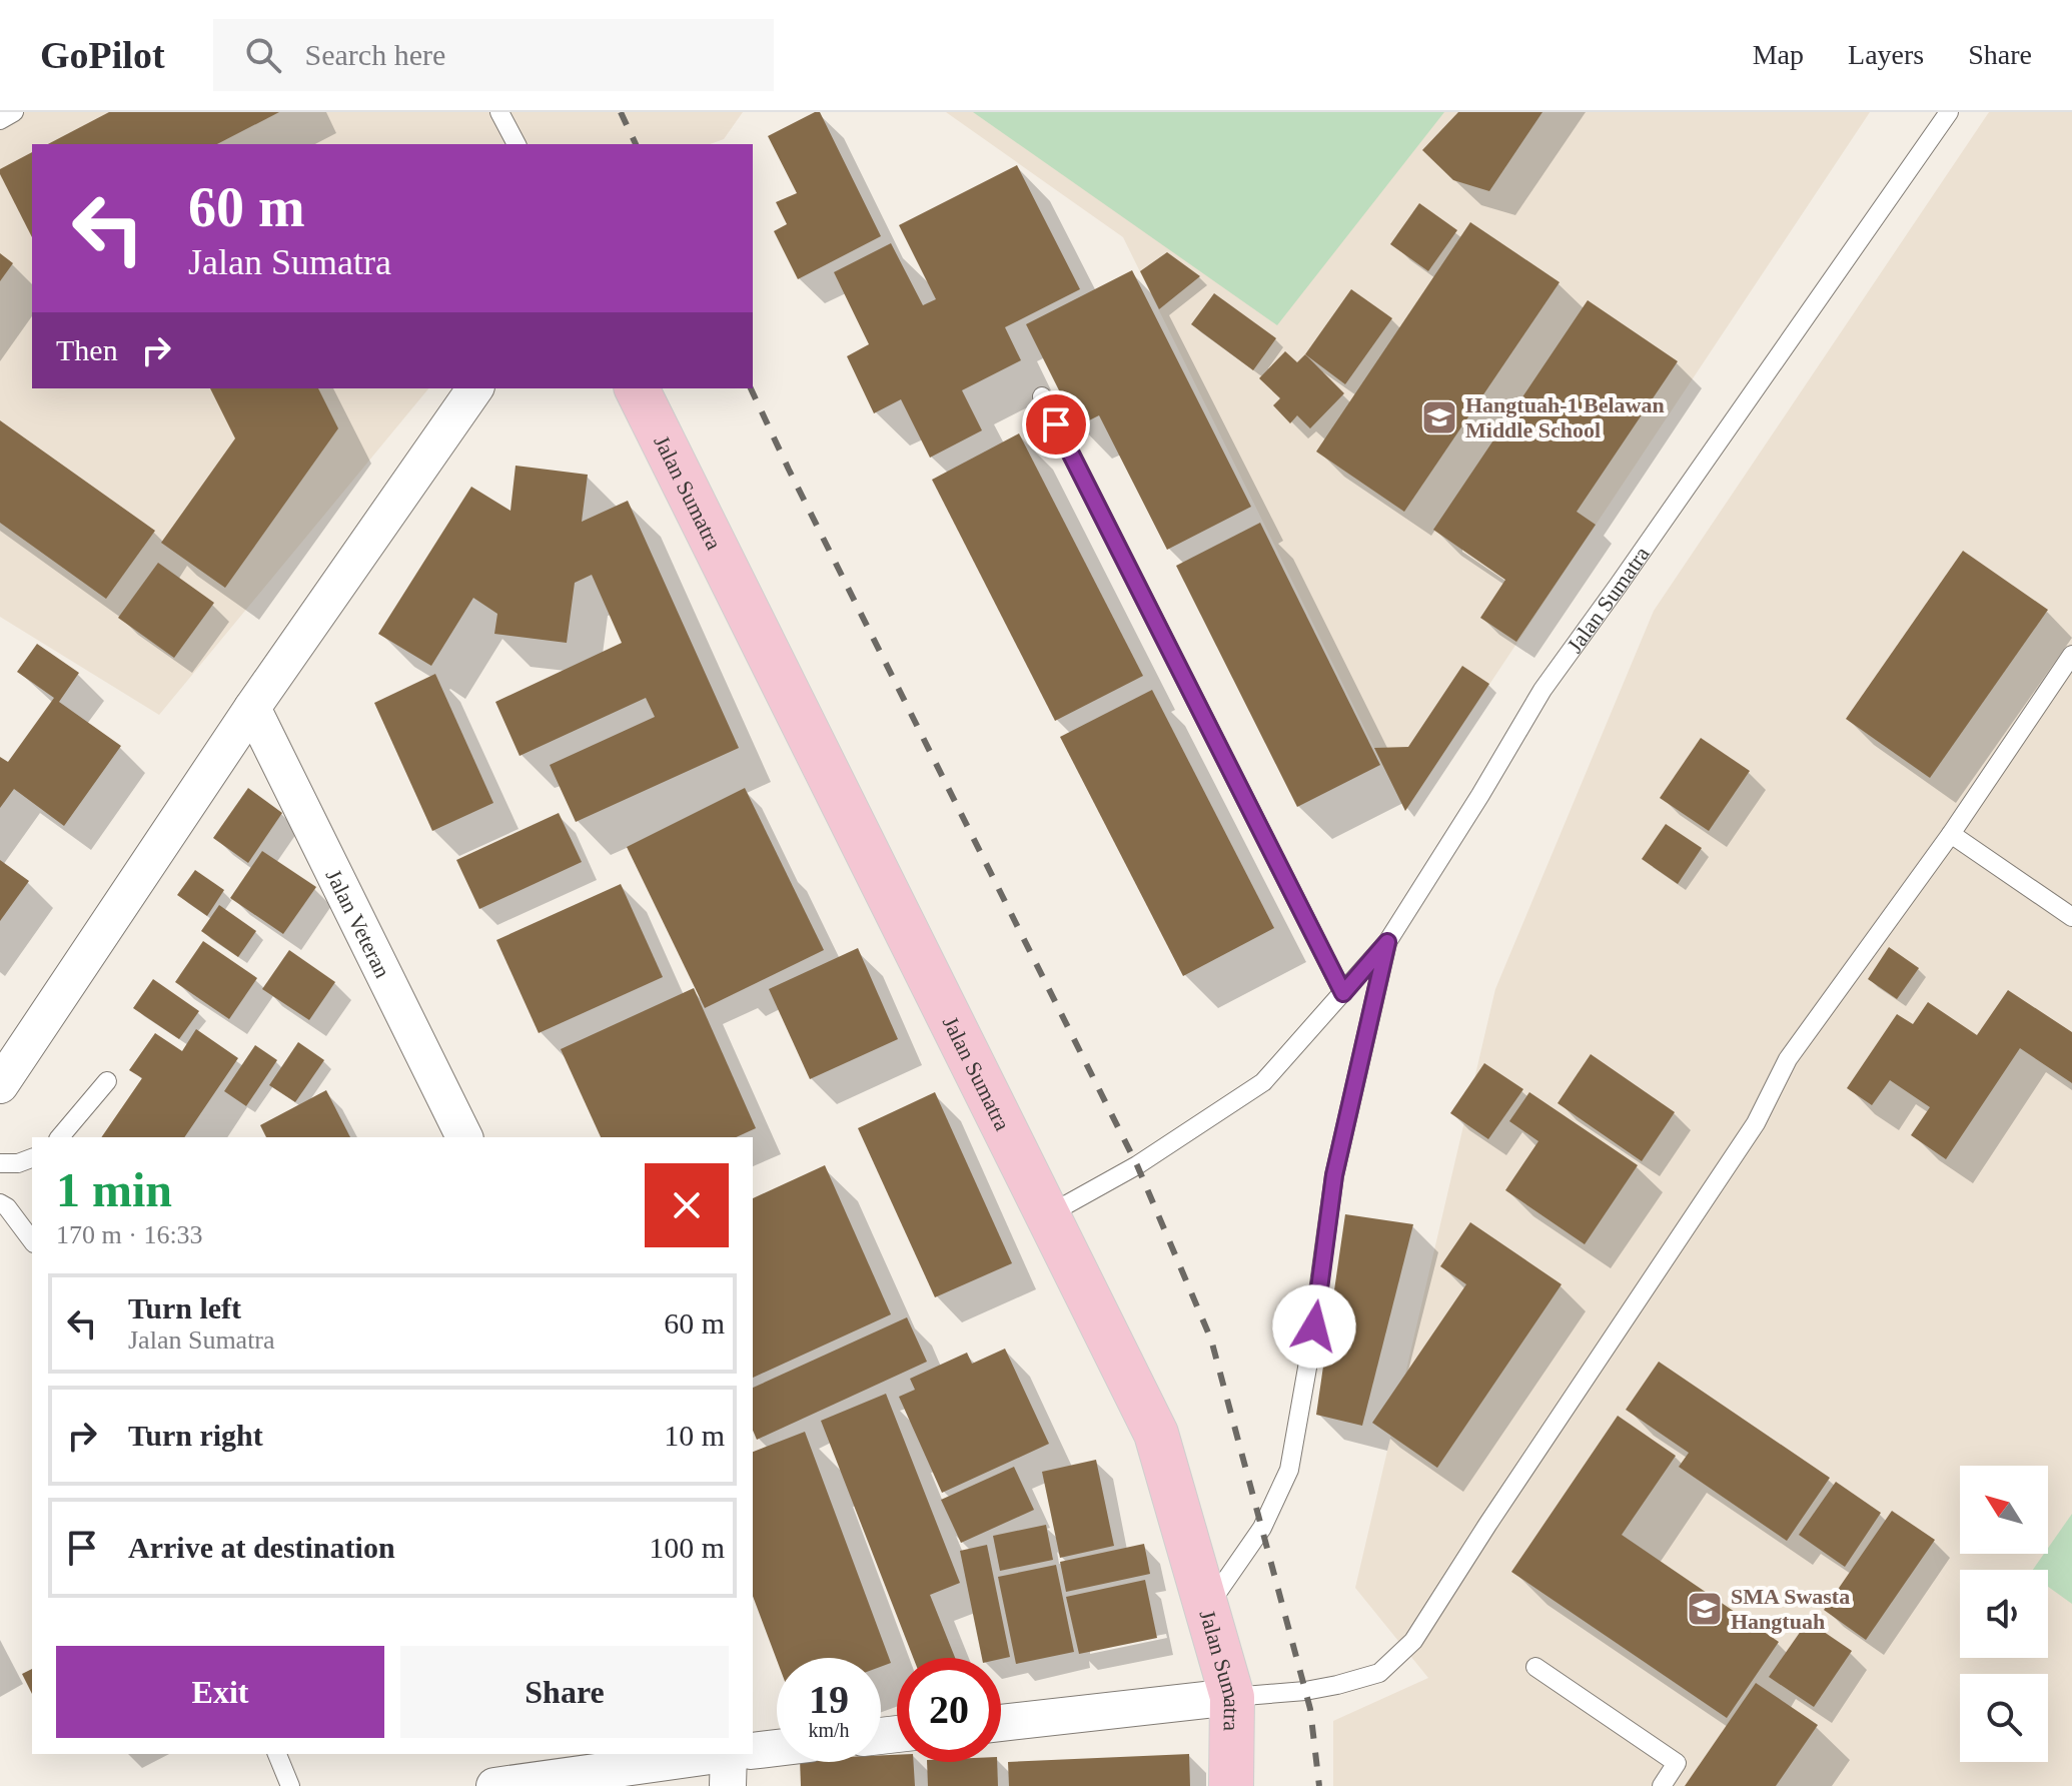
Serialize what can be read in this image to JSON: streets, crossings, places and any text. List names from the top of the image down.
{
  "streets": {
    "highway": ["Jalan Sumatra"],
    "street": ["Jalan Veteran"]
  },
  "places": {
    "school or university": ["Hangtuah-1 Belawan Middle School", "SMA Swasta Hangtuah"]
  },
  "north": "top left",
  "page": {
    "header": "GoPilot",
    "search": "Search here",
    "nav": ["Map", "Layers", "Share"],
    "turn": ["60 m", "Jalan Sumatra"],
    "then": "Then",
    "heading": ["1 min", "170 m · 16:33"],
    "list": [
      {
        "name": "Turn left",
        "note": "Jalan Sumatra",
        "value": "60 m"
      },
      {
        "name": "Turn right",
        "value": "10 m"
      },
      {
        "name": "Arrive at destination",
        "value": "100 m"
      }
    ],
    "buttons": ["Exit", "Share"],
    "speed": "19 km/h",
    "limit": "20"
  }
}
